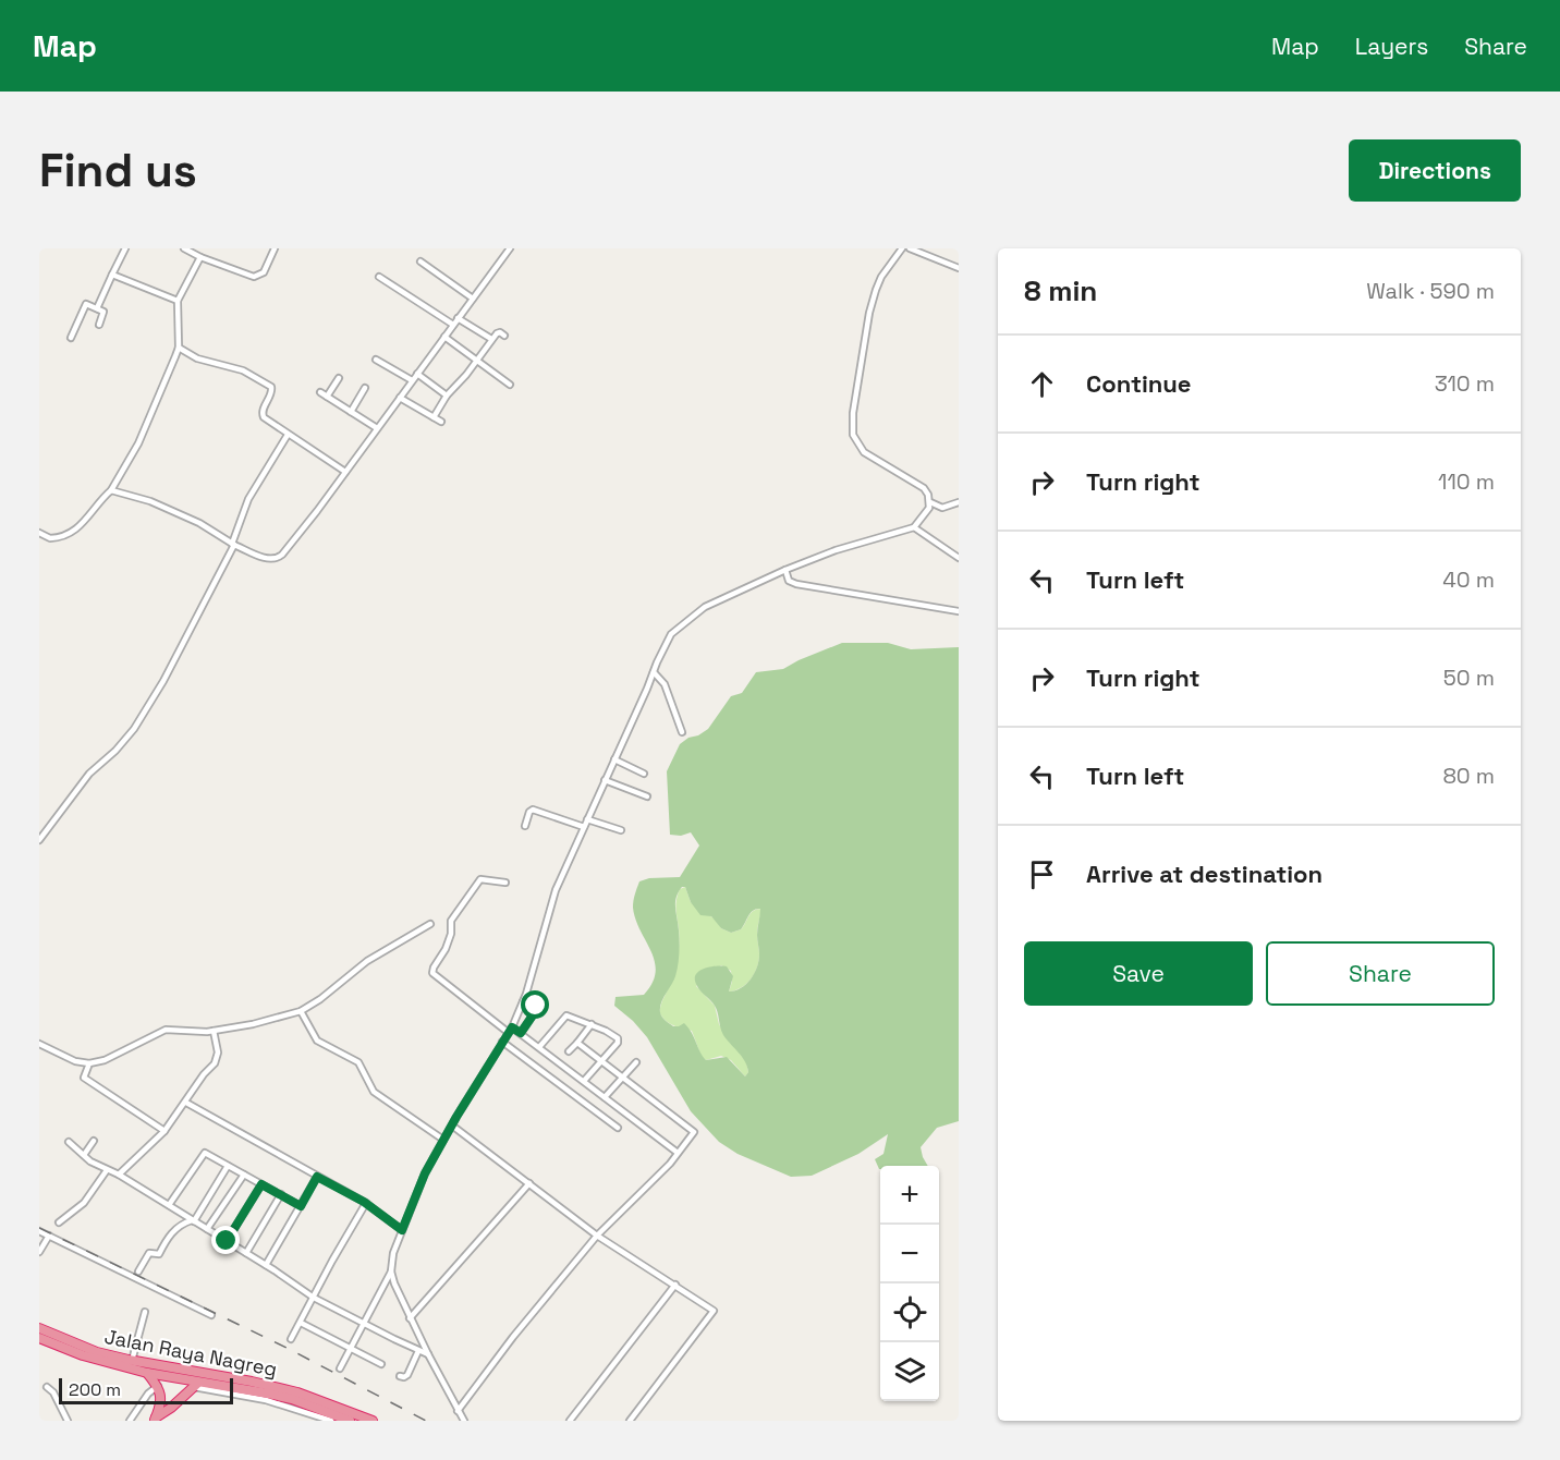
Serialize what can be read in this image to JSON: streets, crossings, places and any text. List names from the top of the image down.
{
  "streets": {
    "highway": ["Jalan Raya Nagreg"]
  },
  "scale_bar": "200 m",
  "page": {
    "header": "Map",
    "nav": ["Map", "Layers", "Share"],
    "buttons": [
      "Directions",
      ["Save", "Share"]
    ],
    "title": "Find us",
    "heading": ["8 min", "Walk · 590 m"],
    "list": [
      ["Continue", "310 m"],
      ["Turn right", "110 m"],
      ["Turn left", "40 m"],
      ["Turn right", "50 m"],
      ["Turn left", "80 m"],
      "Arrive at destination"
    ],
    "map_buttons": ["+", "−"],
    "scale": "200 m"
  }
}
